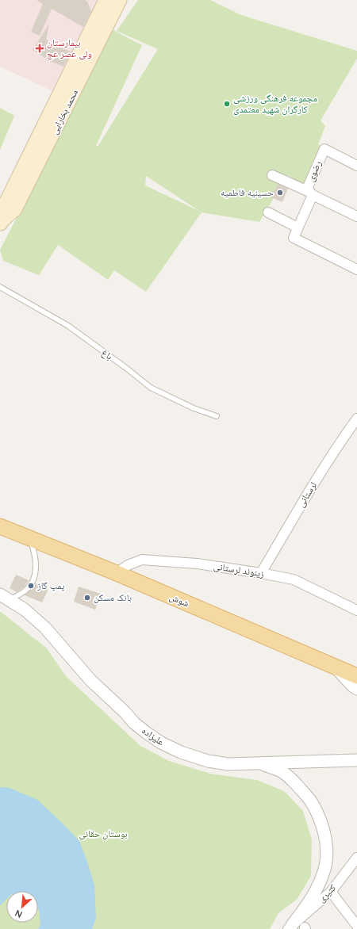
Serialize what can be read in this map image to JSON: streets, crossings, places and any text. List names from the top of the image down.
{
  "streets": {
    "main road": ["محمد بخارایی", "شوش"],
    "street": [
      "رضوی",
      "لرستانی",
      "زینوند لرستانی",
      "علیزاده",
      "کثیری"
    ],
    "lane": ["باغ"]
  },
  "crossings": [
    ["لرستانی", "زینوند لرستانی"],
    ["زینوند لرستانی", "شوش"]
  ],
  "parks": ["بوستان حقانی"],
  "places": {
    "health": ["بیمارستان ولی عصر عج"],
    "other": [
      "مجموعه فرهنگی ورزشی کارگران شهید معتمدی",
      "حسینیه فاطمیه",
      "پمپ گاز",
      "بانک مسکن"
    ]
  },
  "north": "bottom left"
}
